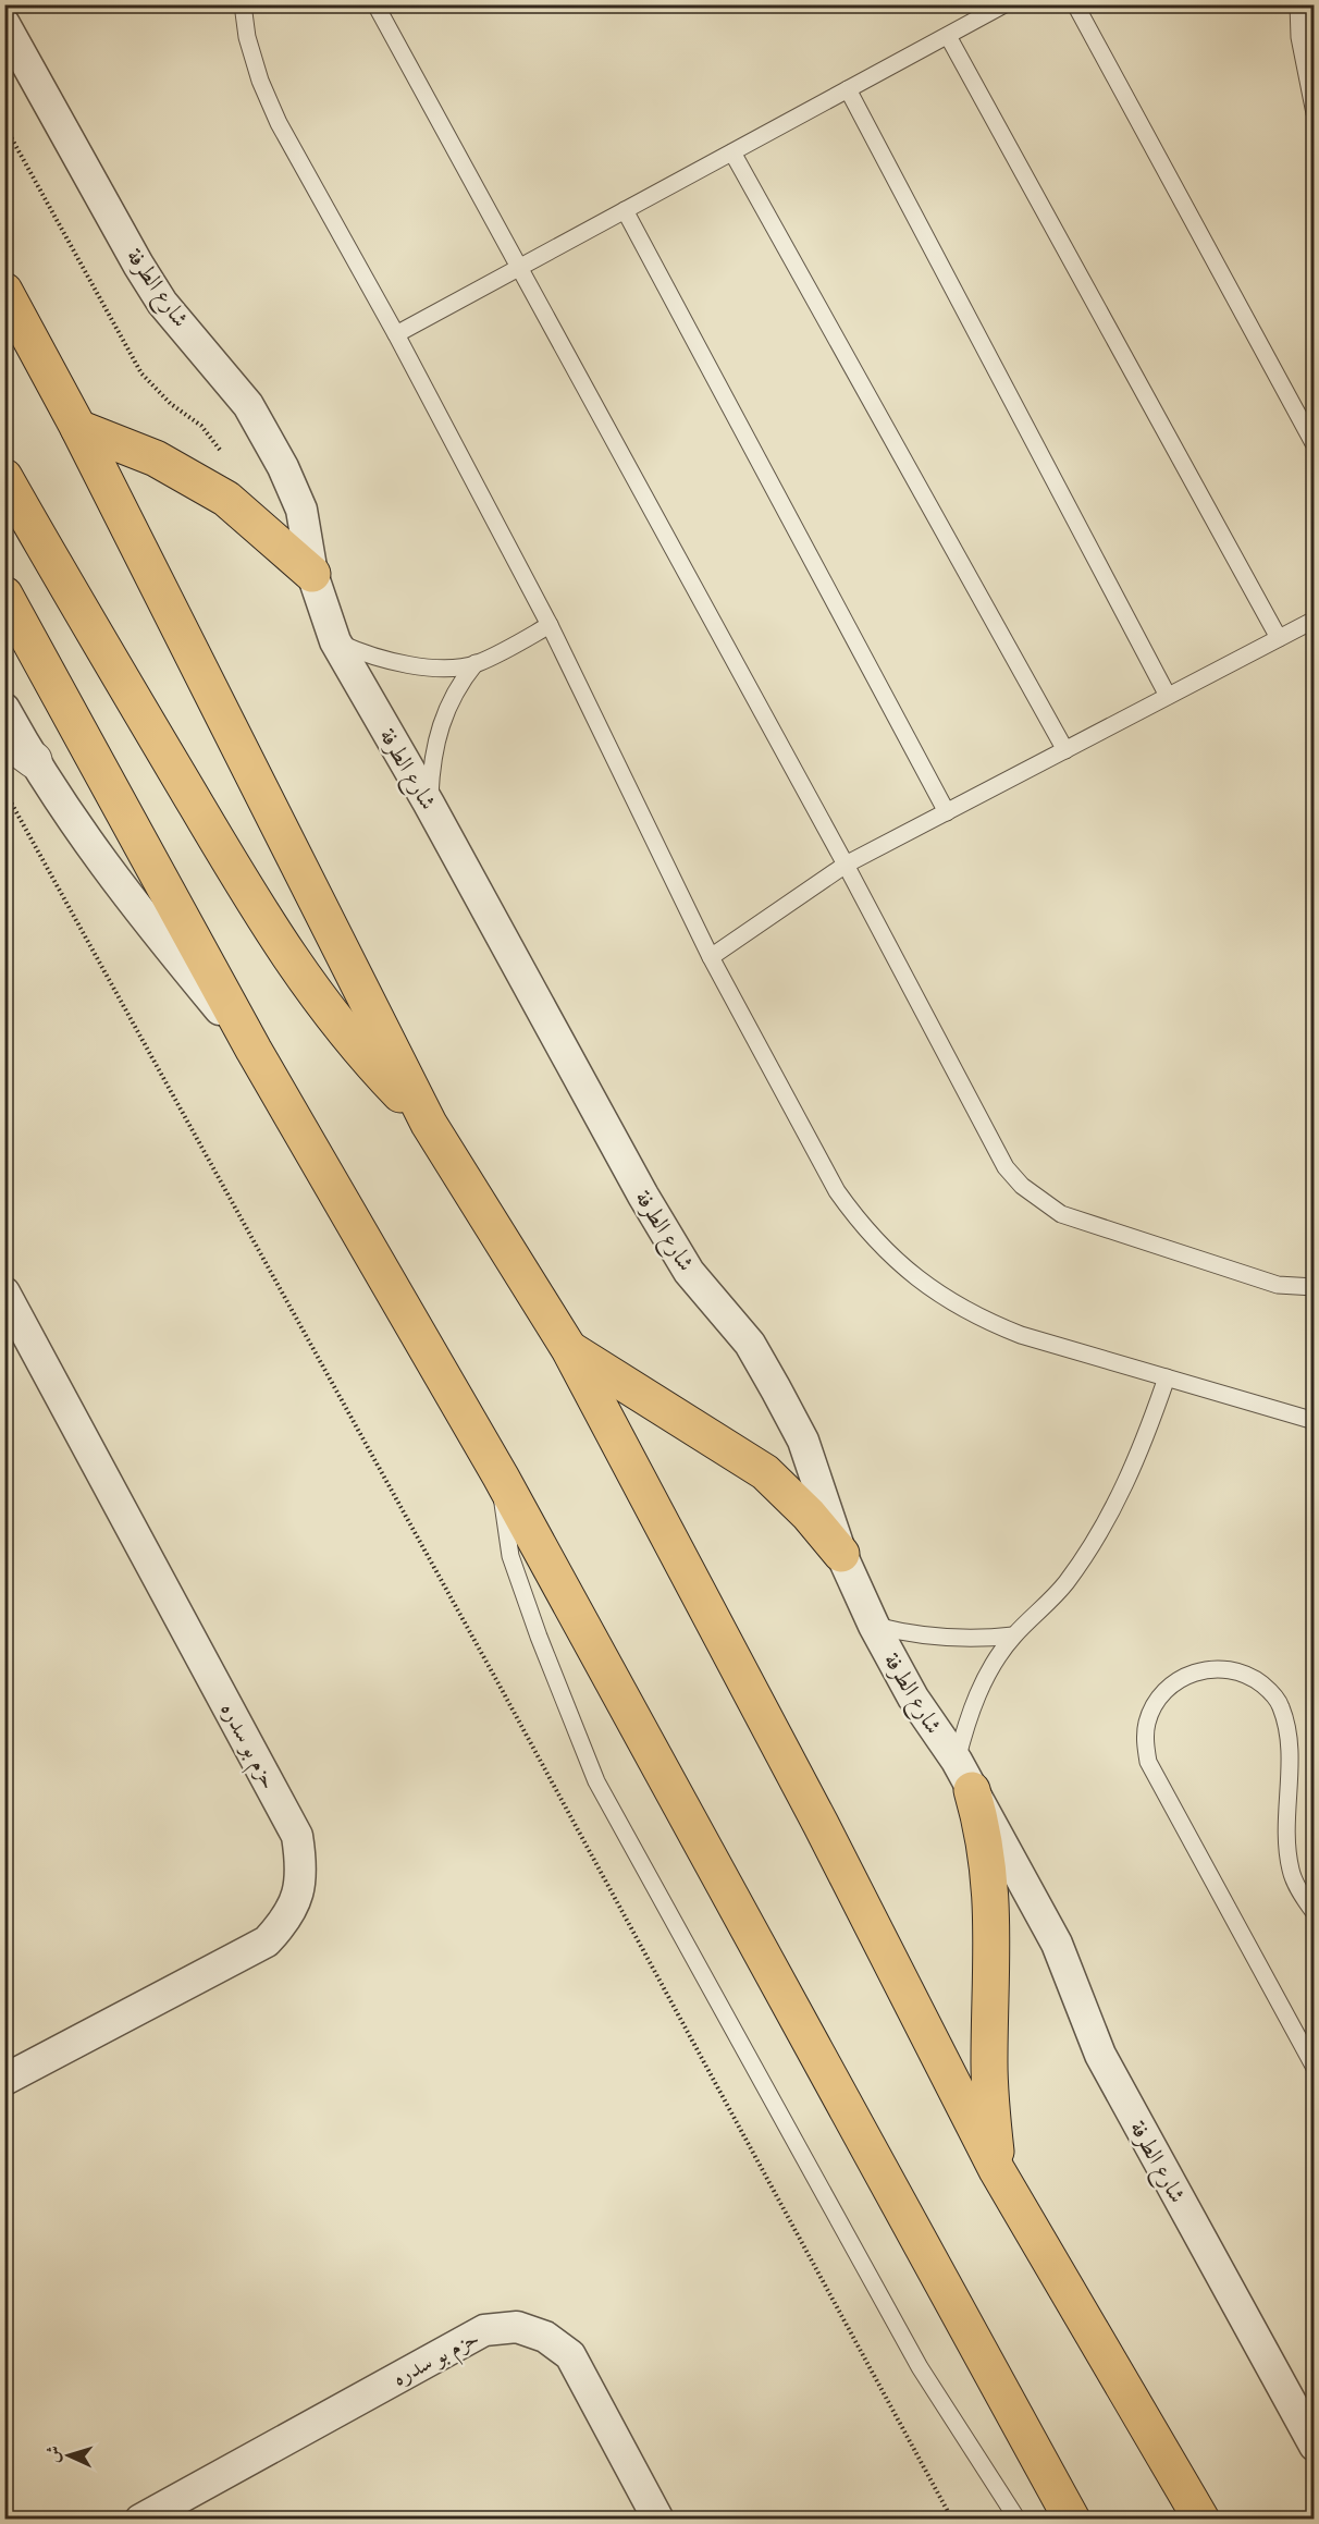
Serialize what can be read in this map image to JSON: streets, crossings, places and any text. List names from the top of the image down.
{
  "streets": {
    "street": ["شارع الطرفة", "حزم بو سدره"]
  },
  "north": "left"
}
